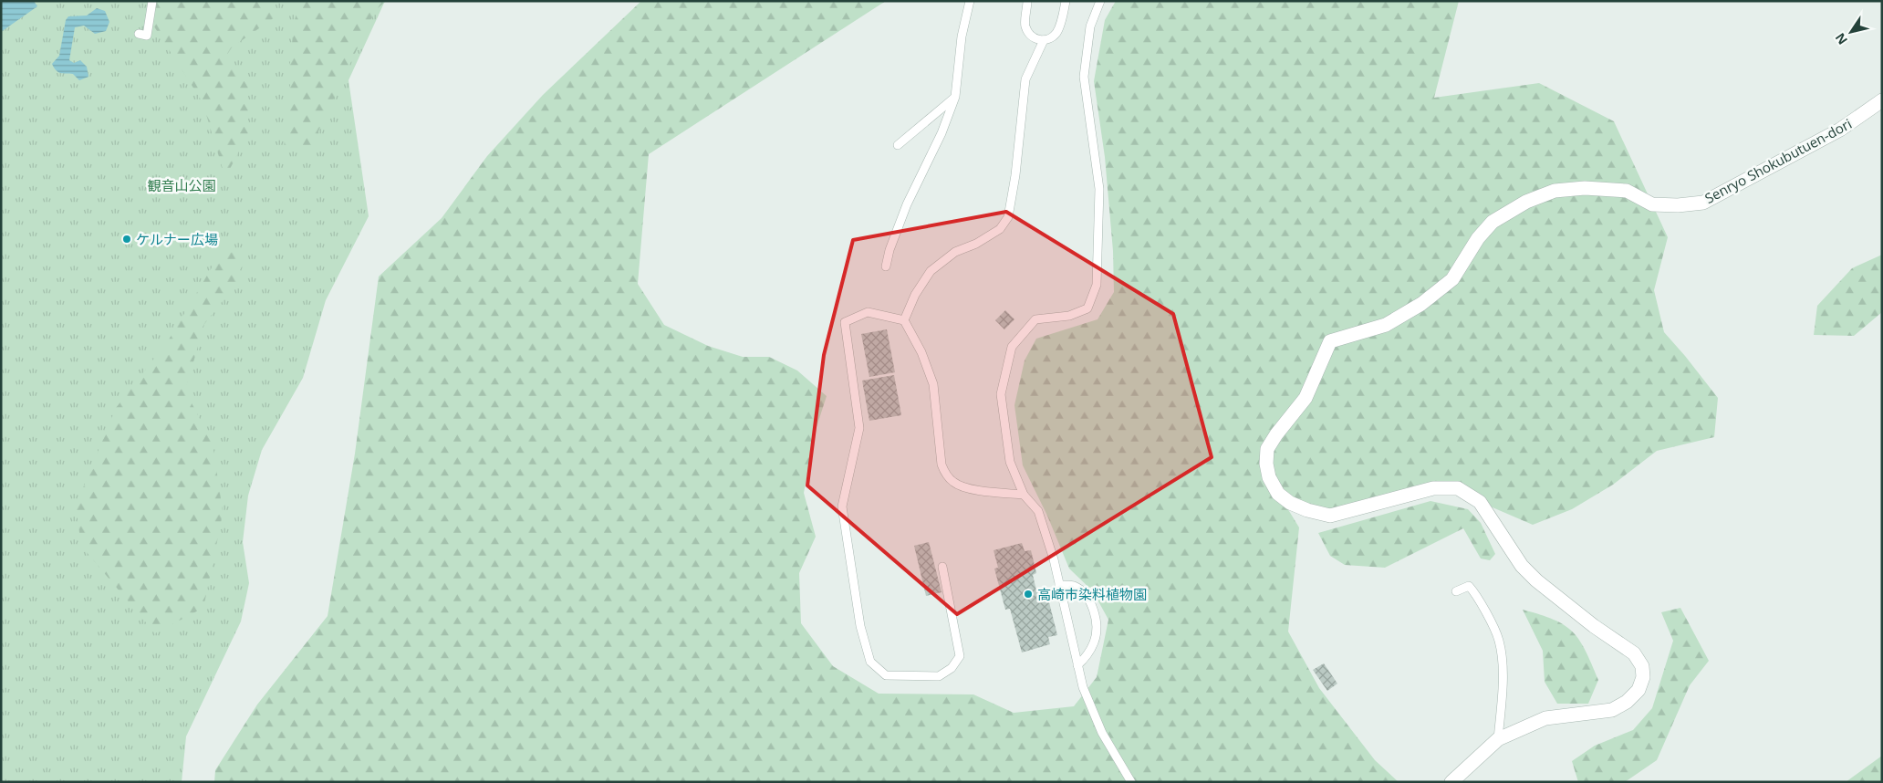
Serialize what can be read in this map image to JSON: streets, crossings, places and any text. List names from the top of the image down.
{
  "streets": {
    "street": ["Senryo Shokubutuen-dori"]
  },
  "parks": ["観音山公園"],
  "places": ["ケルナー広場", "高崎市染料植物園"],
  "north": "bottom left"
}
